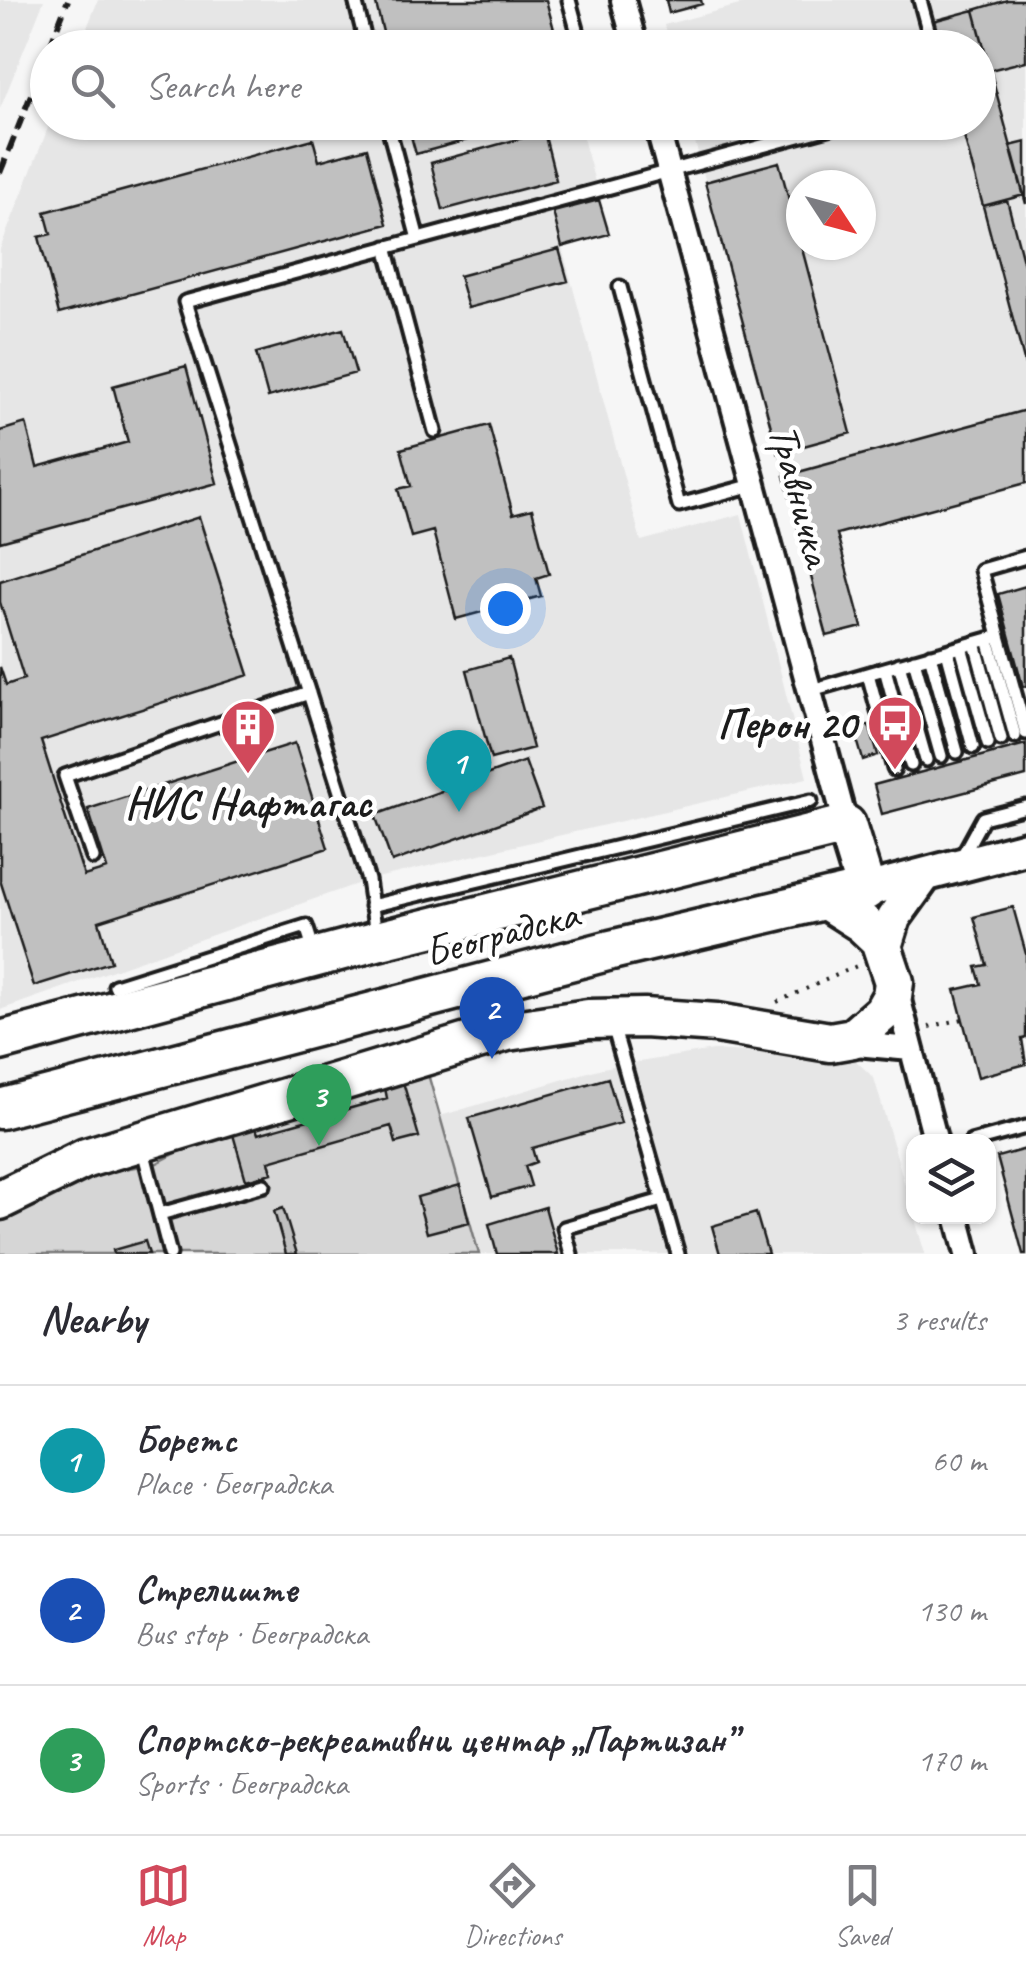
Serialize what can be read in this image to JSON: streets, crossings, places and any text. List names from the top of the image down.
{
  "streets": {
    "main road": ["Травничка", "Београдска"]
  },
  "crossings": [
    ["Травничка", "Београдска"]
  ],
  "places": {
    "bus stop": ["Перон 20"],
    "building": ["НИС Нафтагас"]
  },
  "north": "bottom right",
  "page": {
    "search": "Search here",
    "pins": ["1", "2", "3"],
    "heading": ["Nearby", "3 results"],
    "list": [
      {
        "mark": "1",
        "name": "Боретс",
        "note": "Place · Београдска",
        "value": "60 m"
      },
      {
        "mark": "2",
        "name": "Стрелиште",
        "note": "Bus stop · Београдска",
        "value": "130 m"
      },
      {
        "mark": "3",
        "name": "Спортско-рекреативни центар „Партизан”",
        "note": "Sports · Београдска",
        "value": "170 m"
      }
    ],
    "nav": ["Map", "Directions", "Saved"]
  }
}
